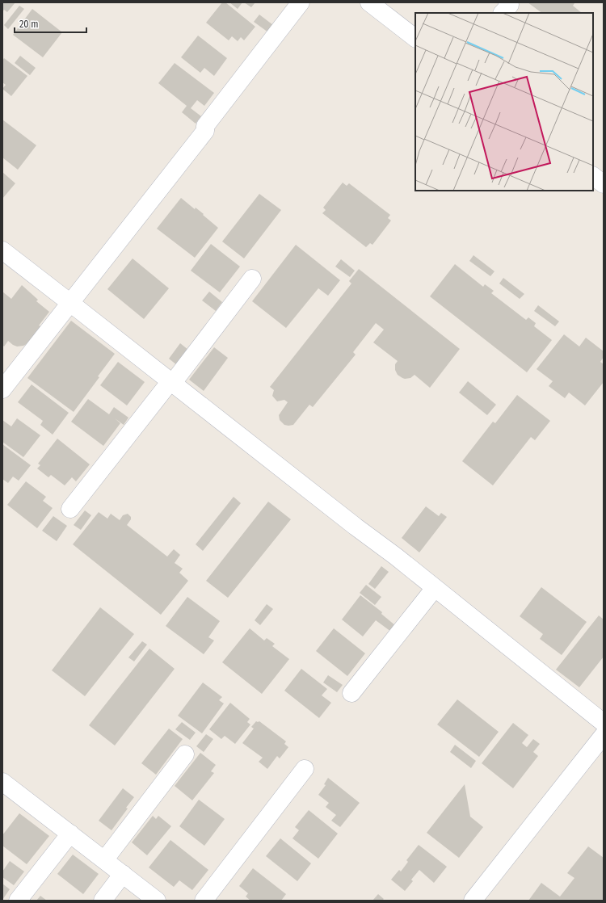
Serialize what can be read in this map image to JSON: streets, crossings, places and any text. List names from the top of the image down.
{
  "scale_bar": "20 m"
}
